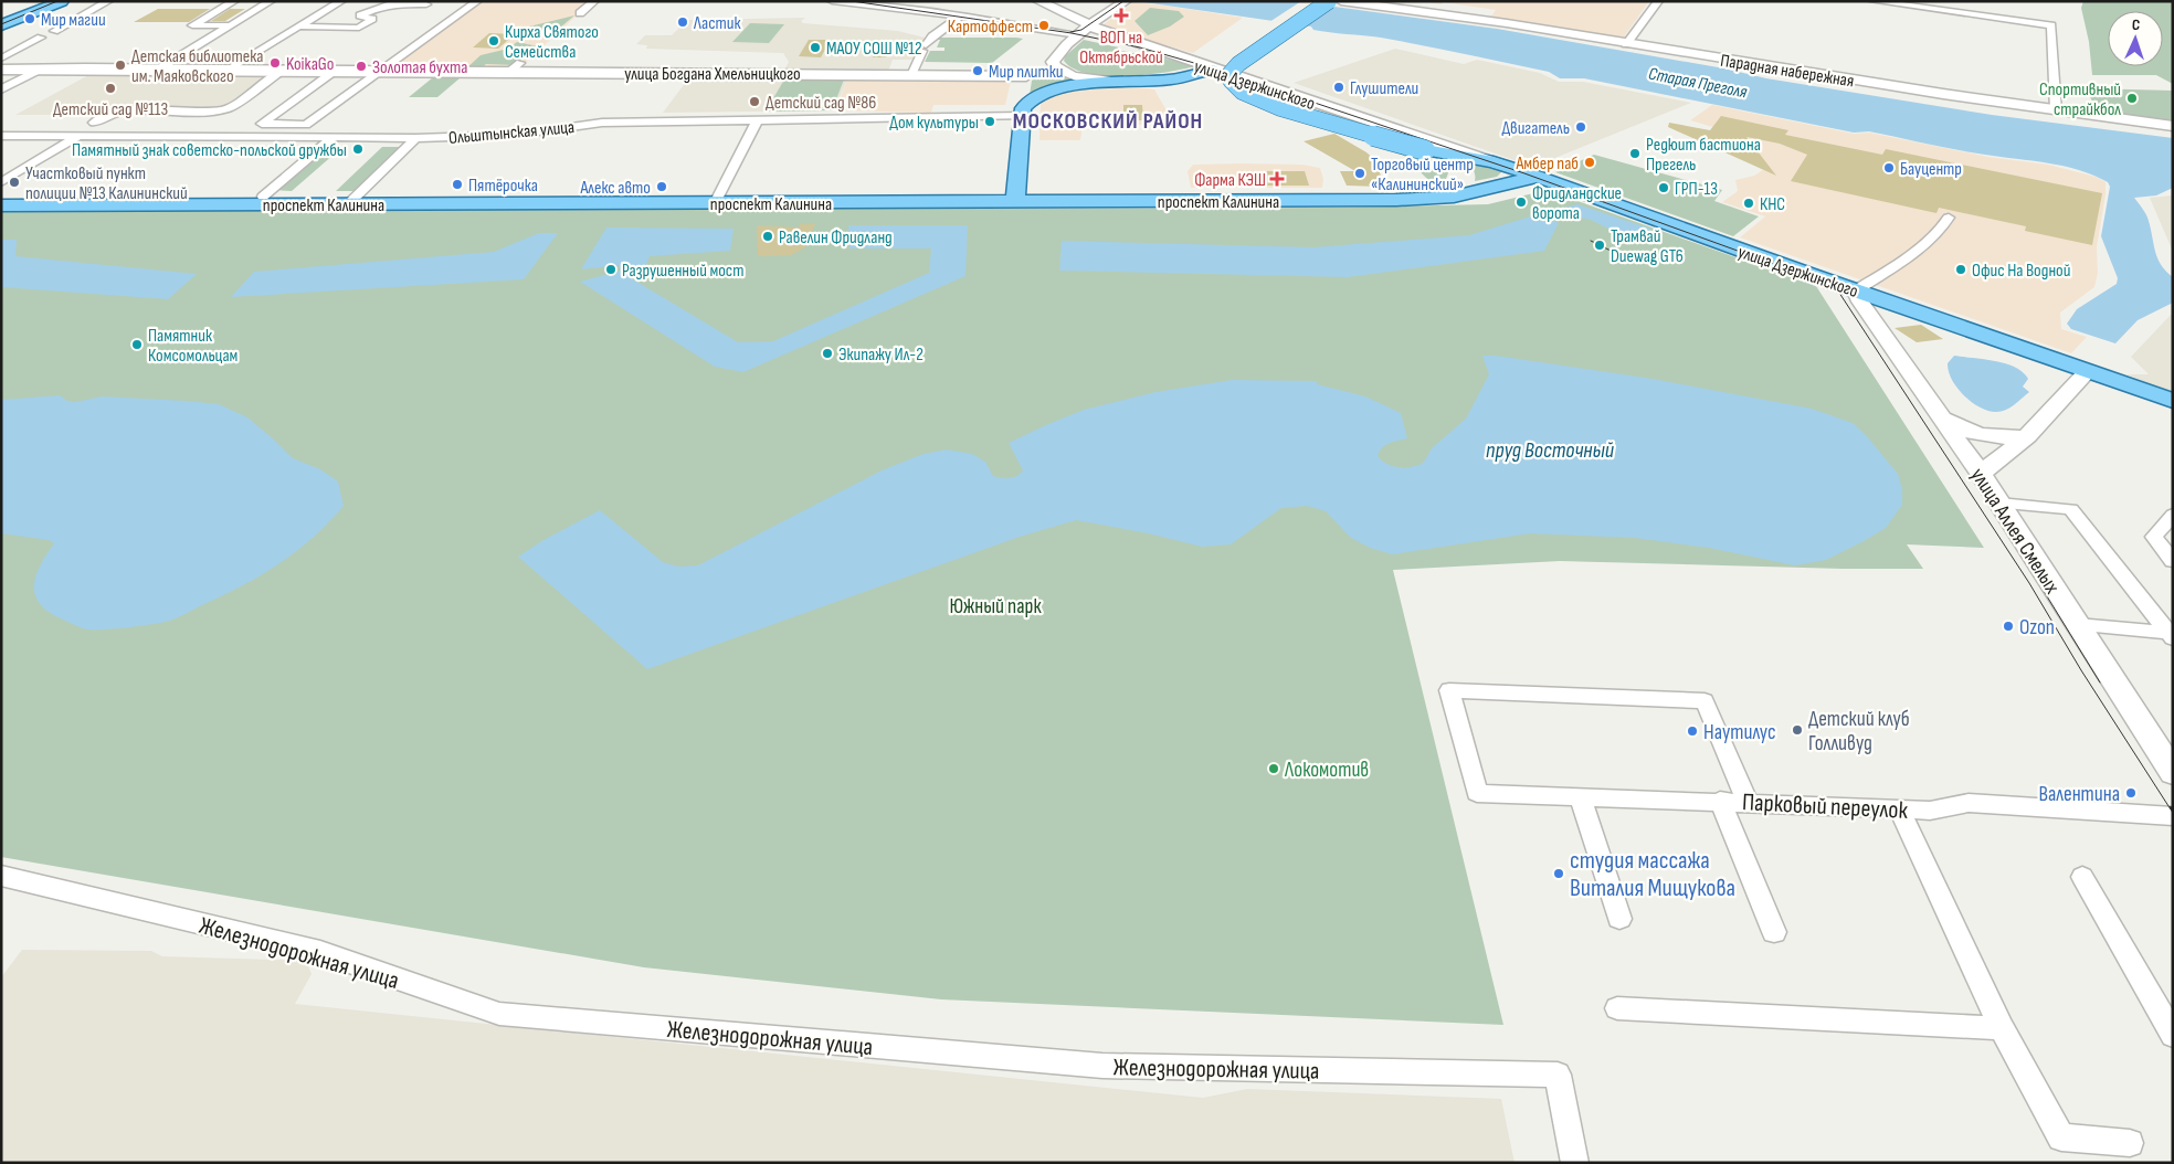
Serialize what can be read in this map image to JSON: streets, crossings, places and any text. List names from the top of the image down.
{
  "streets": {
    "main road": [
      "Парадная набережная",
      "улица Богдана Хмельницкого",
      "улица Дзержинского",
      "проспект Калинина",
      "улица Аллея Смелых"
    ],
    "street": ["Ольштынская улица", "Парковый переулок", "Железнодорожная улица"]
  },
  "crossings": [
    ["улица Дзержинского", "проспект Калинина"],
    ["улица Дзержинского", "улица Аллея Смелых"]
  ],
  "districts": ["МОСКОВСКИЙ РАЙОН"],
  "water": ["Старая Преголя", "пруд Восточный"],
  "parks": ["Южный парк"],
  "places": {
    "health": ["ВОП на Октябрьской", "Фарма КЭШ"],
    "other": [
      "Мир магии",
      "Ластик",
      "Картоффест",
      "Кирха Святого Семейства",
      "МАОУ СОШ №12",
      "KoikaGo",
      "Детская библиотека им. Маяковского",
      "Золотая бухта",
      "Мир плитки",
      "Глушители",
      "Детский сад №113",
      "Спортивный страйкбол",
      "Детский сад №86",
      "Дом культуры",
      "Двигатель",
      "Памятный знак советско-польской дружбы",
      "Редюит бастиона Прегель",
      "Амбер паб",
      "Бауцентр",
      "Торговый центр «Калининский»",
      "Участковый пункт полиции №13 Калининский",
      "Пятёрочка",
      "Алекс авто",
      "ГРП-13",
      "Фридландские ворота",
      "КНС",
      "Равелин Фридланд",
      "Трамвай Duewag GT6",
      "Разрушенный мост",
      "Офис На Водной",
      "Памятник Комсомольцам",
      "Экипажу Ил-2",
      "Ozon",
      "Детский клуб Голливуд",
      "Наутилус",
      "Локомотив",
      "Валентина",
      "студия массажа Виталия Мищукова"
    ]
  },
  "north": "top"
}
